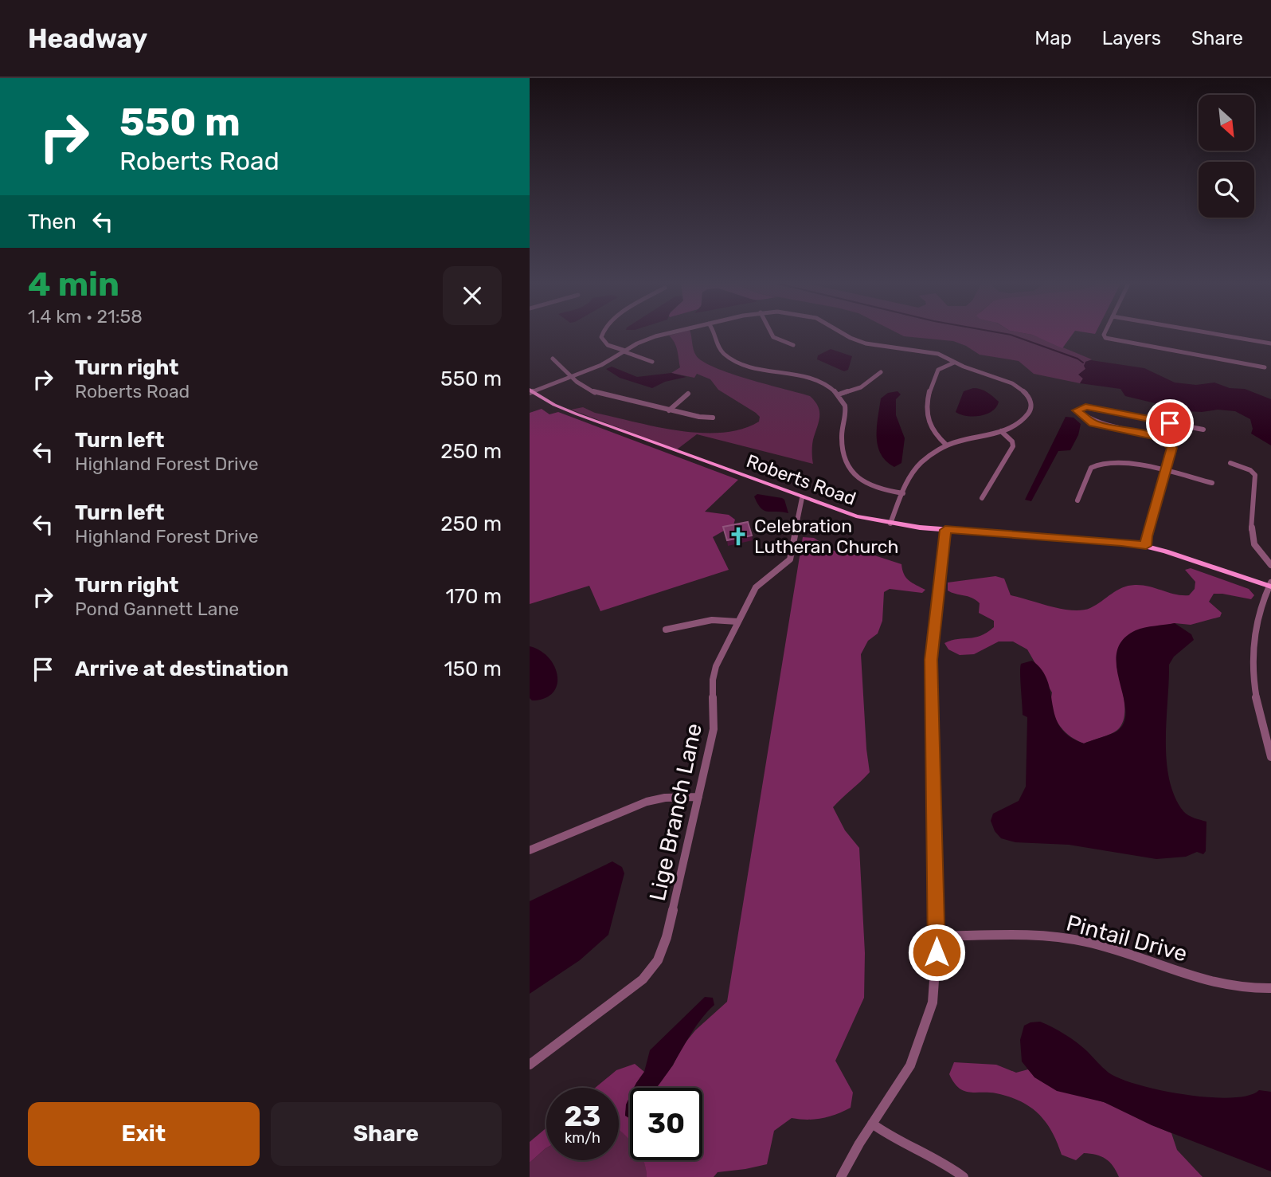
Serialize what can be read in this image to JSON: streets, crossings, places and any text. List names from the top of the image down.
{
  "streets": {
    "main road": ["Roberts Road"],
    "street": ["Lige Branch Lane", "Pintail Drive"]
  },
  "crossings": [
    ["Roberts Road", "Lige Branch Lane"]
  ],
  "places": {
    "church": ["Celebration Lutheran Church"]
  },
  "north": "bottom right",
  "page": {
    "header": "Headway",
    "nav": ["Map", "Layers", "Share"],
    "turn": ["550 m", "Roberts Road"],
    "then": "Then",
    "heading": ["4 min", "1.4 km · 21:58"],
    "list": [
      {
        "name": "Turn right",
        "note": "Roberts Road",
        "value": "550 m"
      },
      {
        "name": "Turn left",
        "note": "Highland Forest Drive",
        "value": "250 m"
      },
      {
        "name": "Turn left",
        "note": "Highland Forest Drive",
        "value": "250 m"
      },
      {
        "name": "Turn right",
        "note": "Pond Gannett Lane",
        "value": "170 m"
      },
      {
        "name": "Arrive at destination",
        "value": "150 m"
      }
    ],
    "speed": "23 km/h",
    "limit": "30",
    "buttons": ["Exit", "Share"]
  }
}
